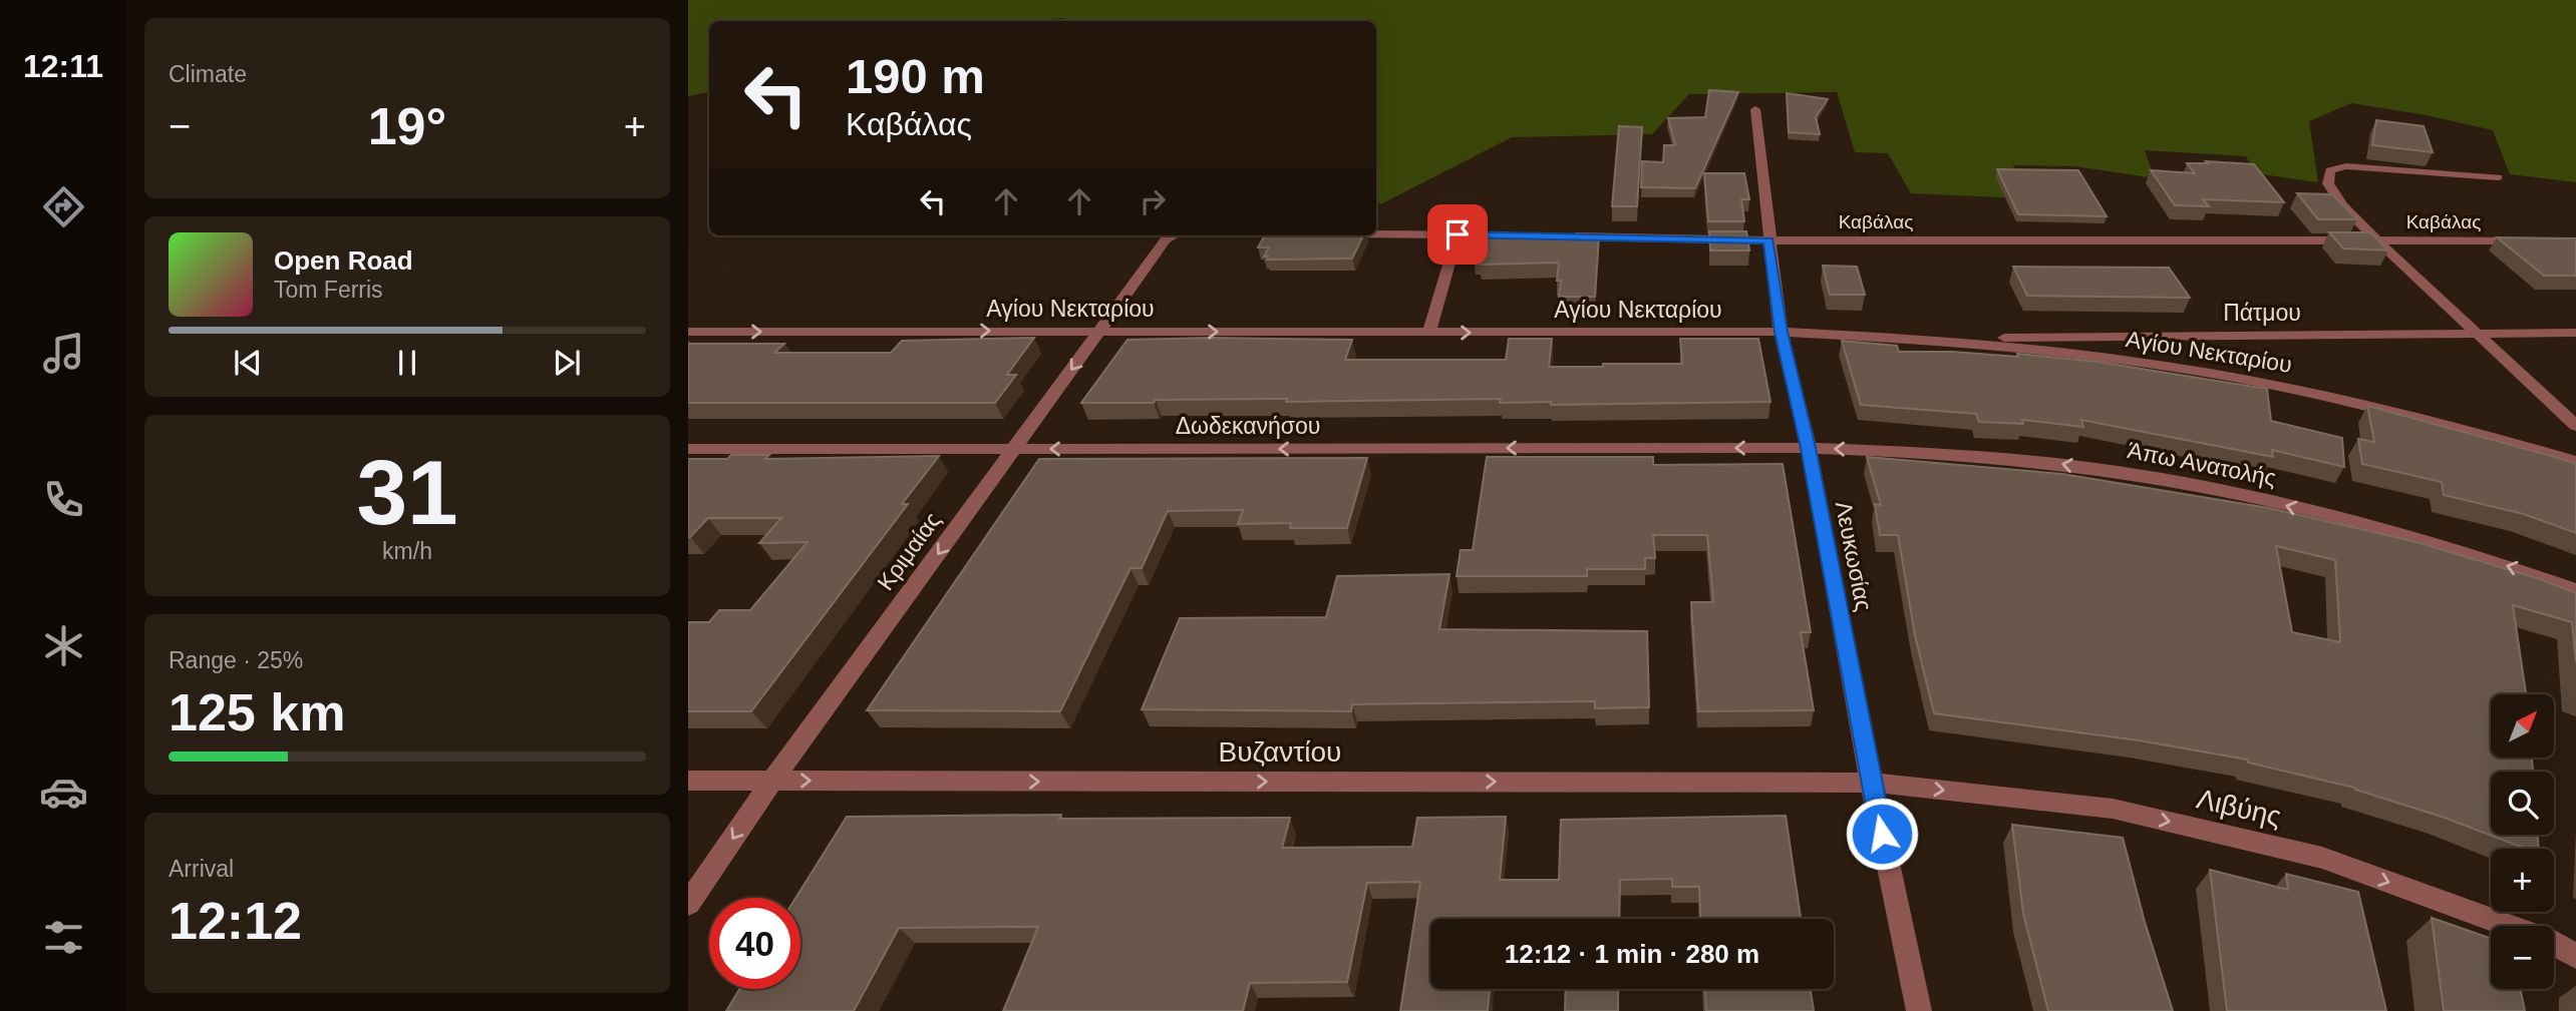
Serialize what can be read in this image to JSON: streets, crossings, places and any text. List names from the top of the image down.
{
  "streets": {
    "street": [
      "Καβάλας",
      "Αγίου Νεκταρίου",
      "Πάτμου",
      "Δωδεκανήσου",
      "Άπω Ανατολής",
      "Κριμαίας",
      "Λευκωσίας",
      "Βυζαντίου",
      "Λιβύης"
    ]
  },
  "crossings": [
    ["Καβάλας", "Λευκωσίας"],
    ["Αγίου Νεκταρίου", "Πάτμου"],
    ["Αγίου Νεκταρίου", "Κριμαίας"],
    ["Αγίου Νεκταρίου", "Λευκωσίας"],
    ["Δωδεκανήσου", "Άπω Ανατολής"],
    ["Δωδεκανήσου", "Κριμαίας"],
    ["Δωδεκανήσου", "Λευκωσίας"],
    ["Άπω Ανατολής", "Λευκωσίας"],
    ["Κριμαίας", "Βυζαντίου"],
    ["Λευκωσίας", "Βυζαντίου"],
    ["Λευκωσίας", "Λιβύης"],
    ["Βυζαντίου", "Λιβύης"]
  ],
  "one_way": [
    "Αγίου Νεκταρίου",
    "Δωδεκανήσου",
    "Άπω Ανατολής",
    "Κριμαίας",
    "Βυζαντίου",
    "Λιβύης"
  ],
  "north": "top right",
  "page": {
    "tabs": "12:11",
    "tile": [
      "Climate",
      ["31", "km/h"],
      ["Range · 25%", "125 km"],
      ["Arrival", "12:12"]
    ],
    "turn": ["190 m", "Καβάλας"],
    "heat": ["−", "19°", "+"],
    "song": ["Open Road", "Tom Ferris"],
    "map_buttons": ["+", "−"],
    "limit": "40",
    "trip": "12:12 · 1 min · 280 m"
  }
}
